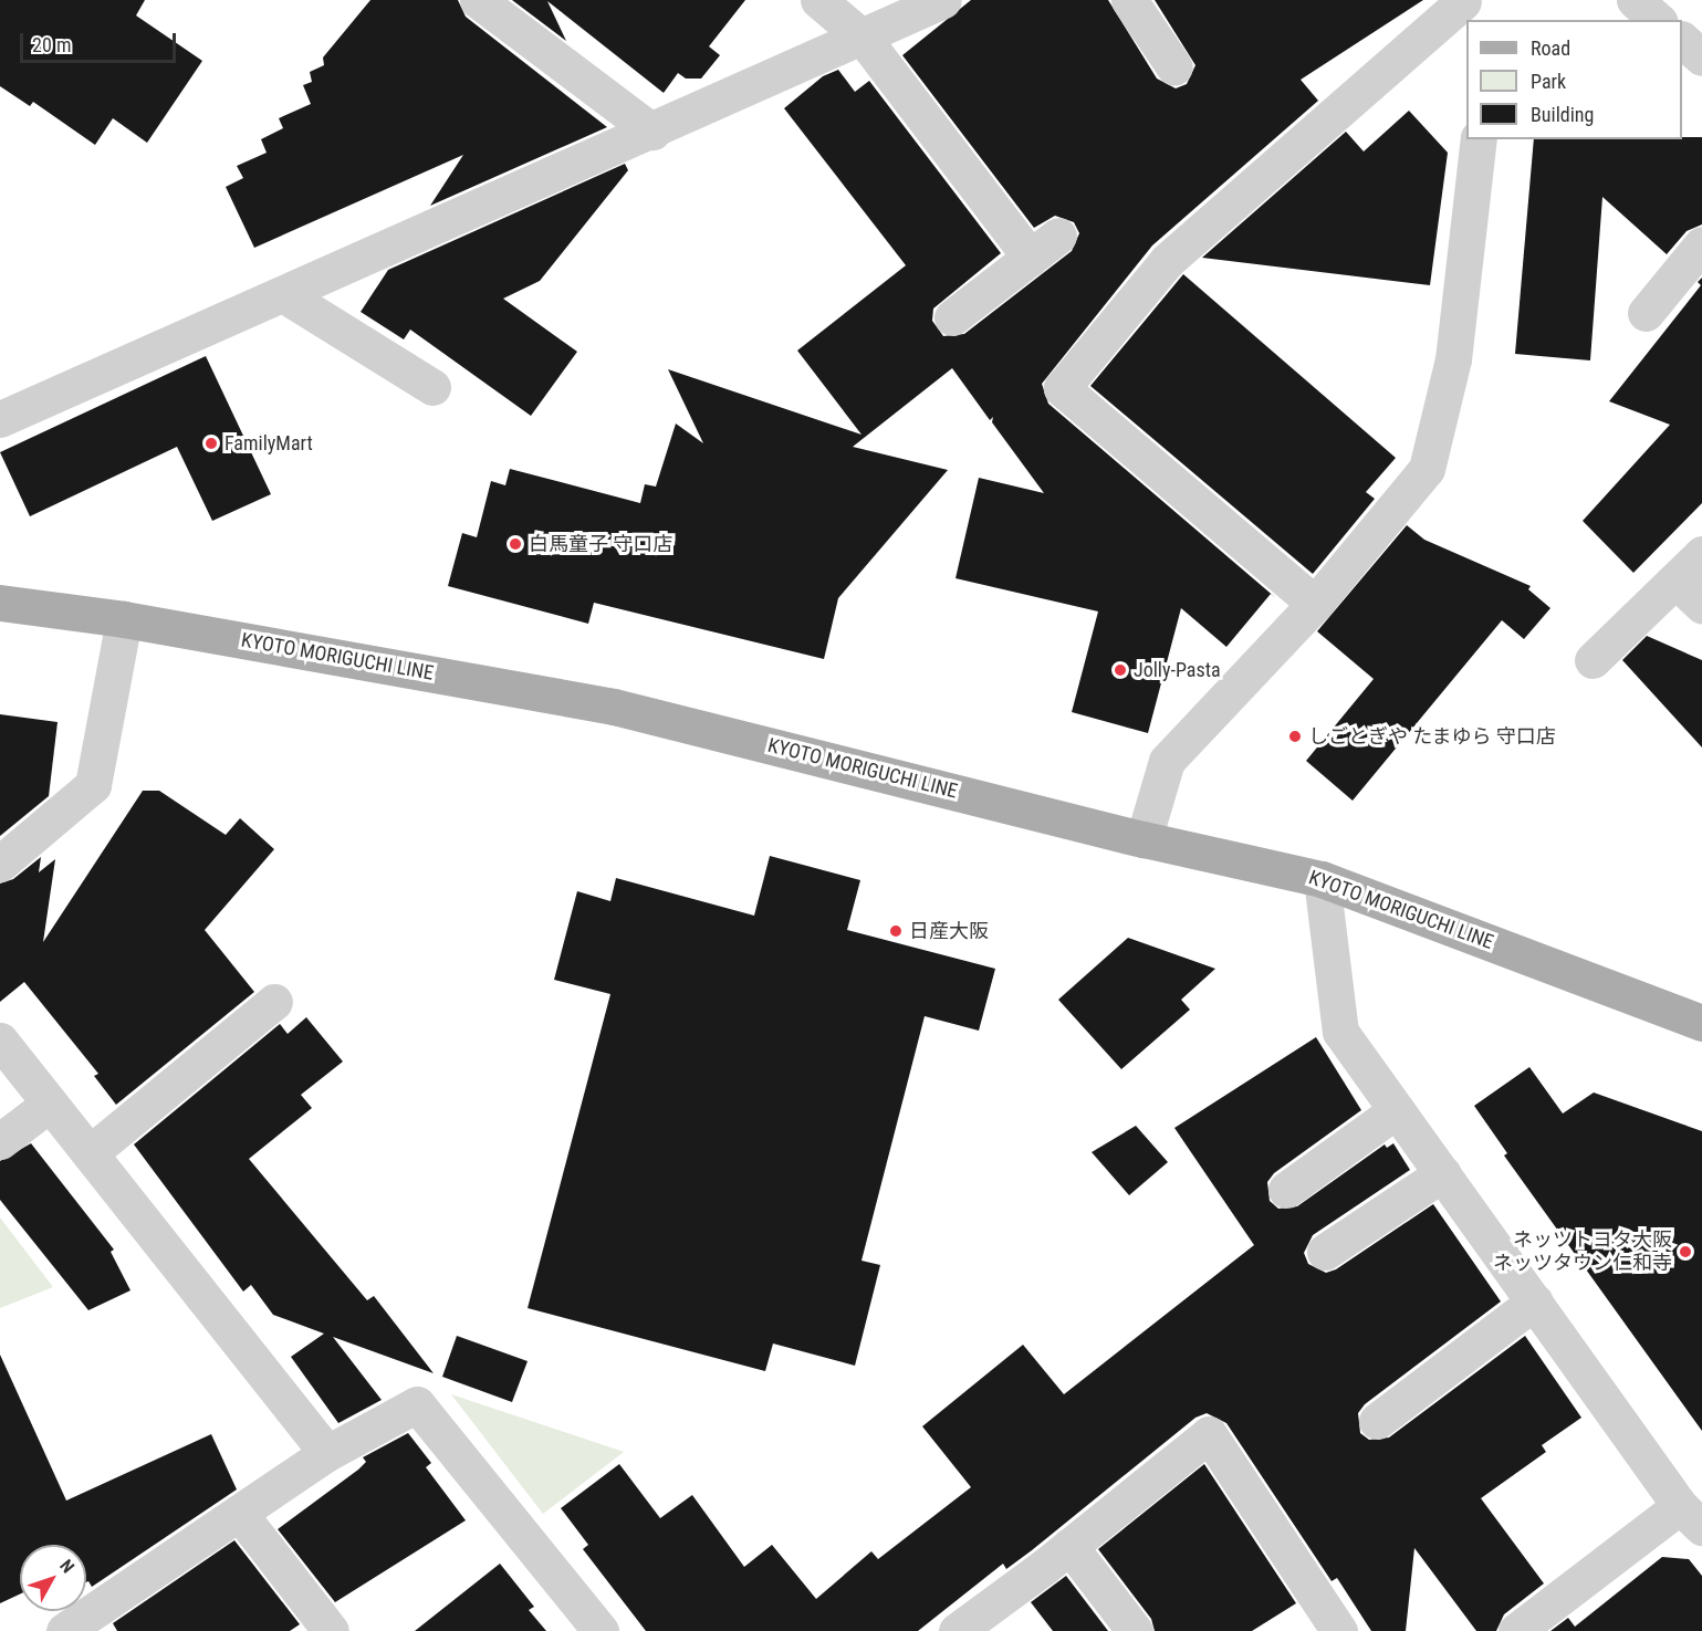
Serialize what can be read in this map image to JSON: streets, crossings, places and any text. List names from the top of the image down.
{
  "streets": {
    "main road": ["KYOTO MORIGUCHI LINE"]
  },
  "places": [
    "FamilyMart",
    "白馬童子 守口店",
    "Jolly-Pasta",
    "しごとぎや たまゆら 守口店",
    "日産大阪",
    "ネッツトヨタ大阪 ネッツタウン仁和寺"
  ],
  "legend": ["Road", "Park", "Building"],
  "scale_bar": "20 m",
  "north": "top right"
}
